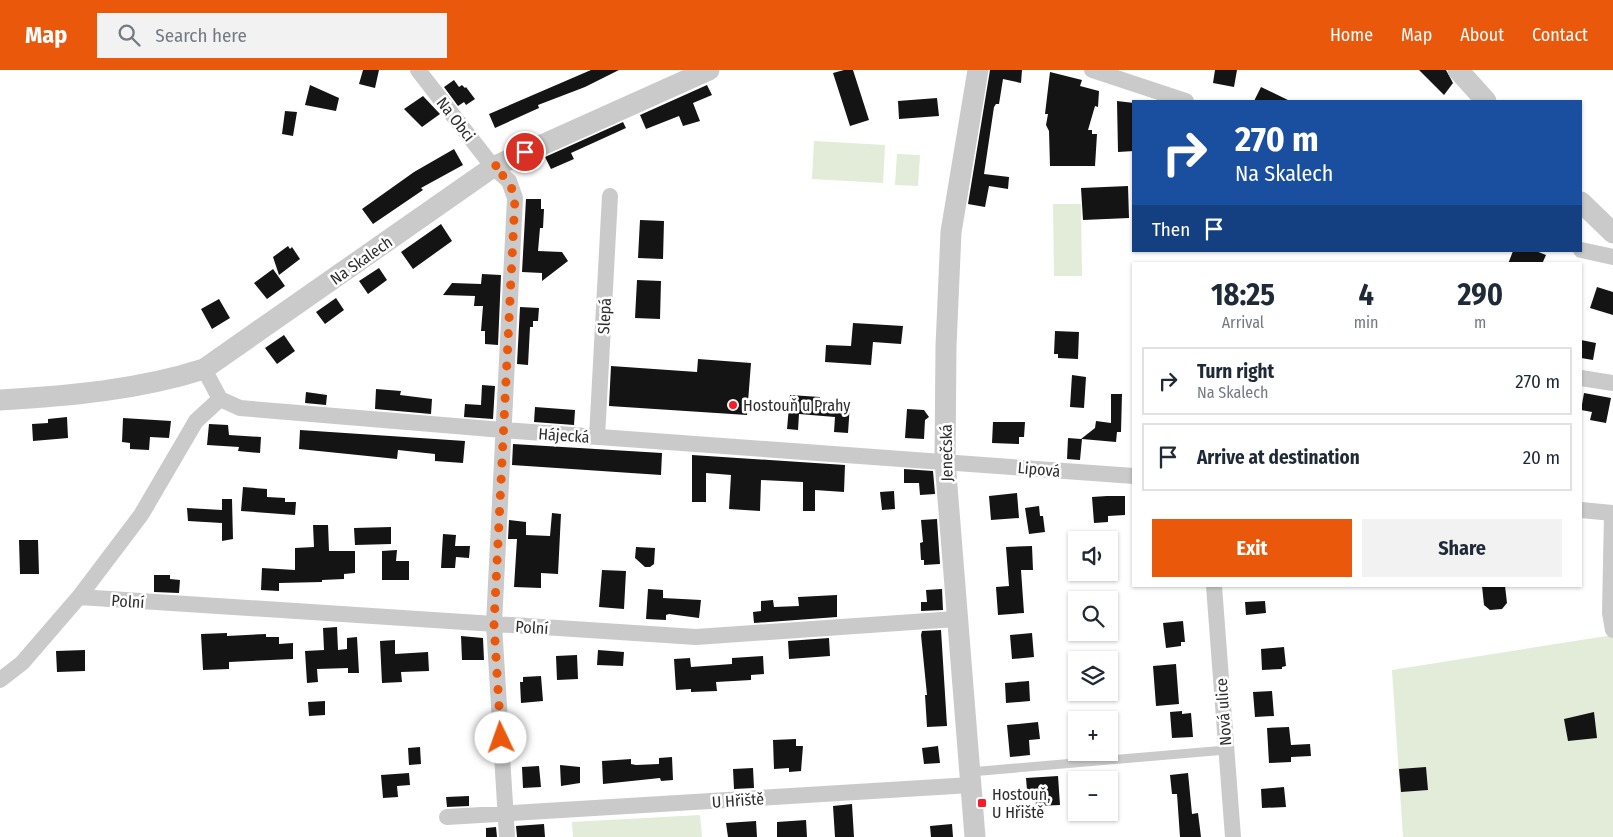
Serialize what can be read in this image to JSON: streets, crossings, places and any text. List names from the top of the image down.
{
  "streets": {
    "street": [
      "Na Obci",
      "Na Skalech",
      "Slepá",
      "Hájecká",
      "Jenečská",
      "Lipová",
      "Polní",
      "Nová ulice",
      "U Hřiště"
    ]
  },
  "crossings": [
    ["Na Obci", "Na Skalech"],
    ["Na Obci", "Hájecká"],
    ["Na Obci", "Polní"],
    ["Na Obci", "U Hřiště"],
    ["Slepá", "Hájecká"],
    ["Hájecká", "Jenečská"],
    ["Hájecká", "Lipová"],
    ["Jenečská", "Lipová"],
    ["Jenečská", "Polní"],
    ["Jenečská", "U Hřiště"]
  ],
  "places": {
    "other": ["Hostouň u Prahy"],
    "transit": ["Hostouň, U Hřiště"]
  },
  "page": {
    "header": "Map",
    "search": "Search here",
    "nav": [
      "Home",
      "Map",
      "About",
      "Contact"
    ],
    "turn": ["270 m", "Na Skalech"],
    "then": "Then",
    "eta": [
      "18:25",
      "Arrival",
      "4",
      "min",
      "290",
      "m"
    ],
    "list": [
      {
        "name": "Turn right",
        "note": "Na Skalech",
        "value": "270 m"
      },
      {
        "name": "Arrive at destination",
        "value": "20 m"
      }
    ],
    "buttons": ["Exit", "Share"],
    "map_buttons": ["+", "−"]
  }
}
